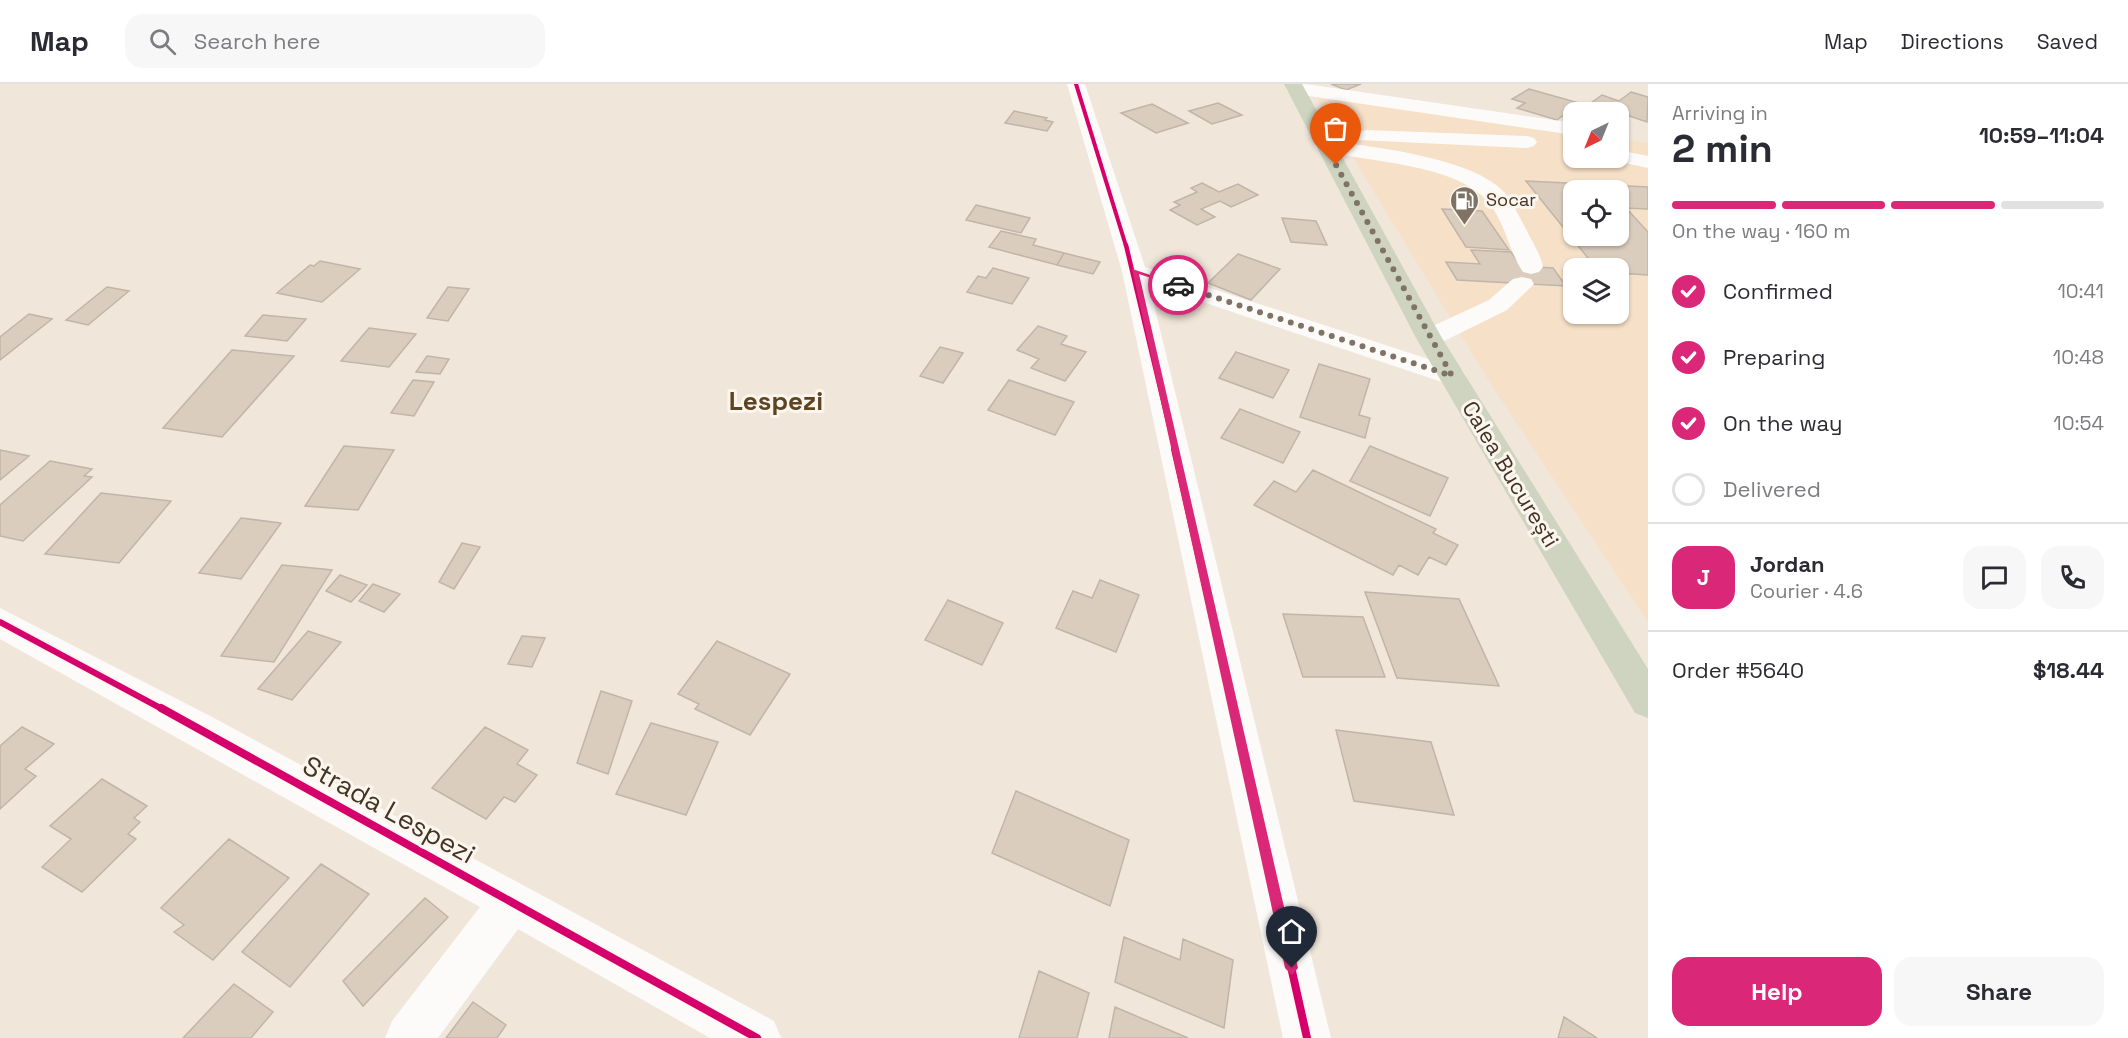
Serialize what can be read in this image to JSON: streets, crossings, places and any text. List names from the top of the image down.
{
  "streets": {
    "highway": ["Calea București"],
    "street": ["Strada Lespezi"]
  },
  "districts": ["Lespezi"],
  "places": {
    "fuel station": ["Socar"]
  },
  "north": "bottom left",
  "page": {
    "header": "Map",
    "search": "Search here",
    "nav": ["Map", "Directions", "Saved"],
    "heading": ["2 min", "Arriving in", "10:59–11:04"],
    "panel": [
      "Jordan",
      "Courier · 4.6",
      "Order #5640",
      "$18.44"
    ],
    "bar": "On the way · 160 m",
    "list": [
      ["Confirmed", "10:41"],
      ["Preparing", "10:48"],
      ["On the way", "10:54"],
      "Delivered"
    ],
    "round": "J",
    "buttons": ["Help", "Share"]
  }
}
